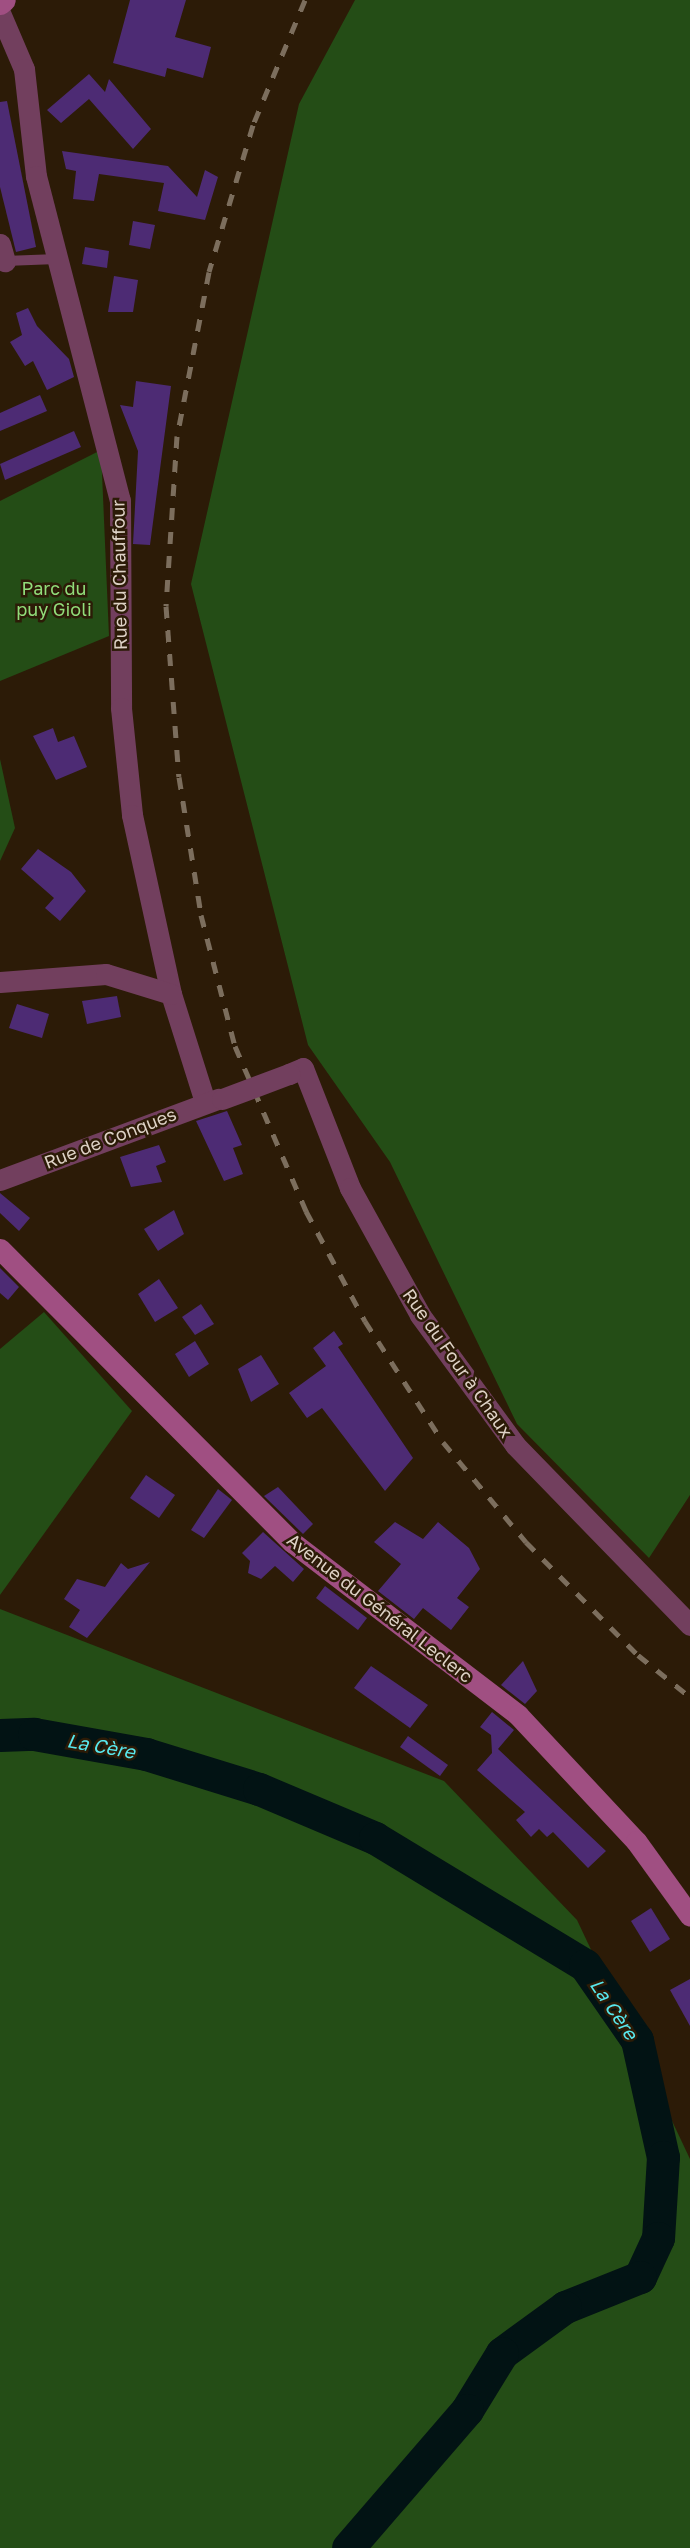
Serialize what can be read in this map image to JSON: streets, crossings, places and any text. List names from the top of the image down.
{
  "streets": {
    "street": [
      "Rue du Chauffour",
      "Rue de Conques",
      "Rue du Four à Chaux",
      "Avenue du Général Leclerc"
    ]
  },
  "crossings": [
    ["Rue du Chauffour", "Rue de Conques"],
    ["Rue de Conques", "Rue du Four à Chaux"]
  ],
  "water": ["La Cère"],
  "parks": ["Parc du puy Gioli"]
}
